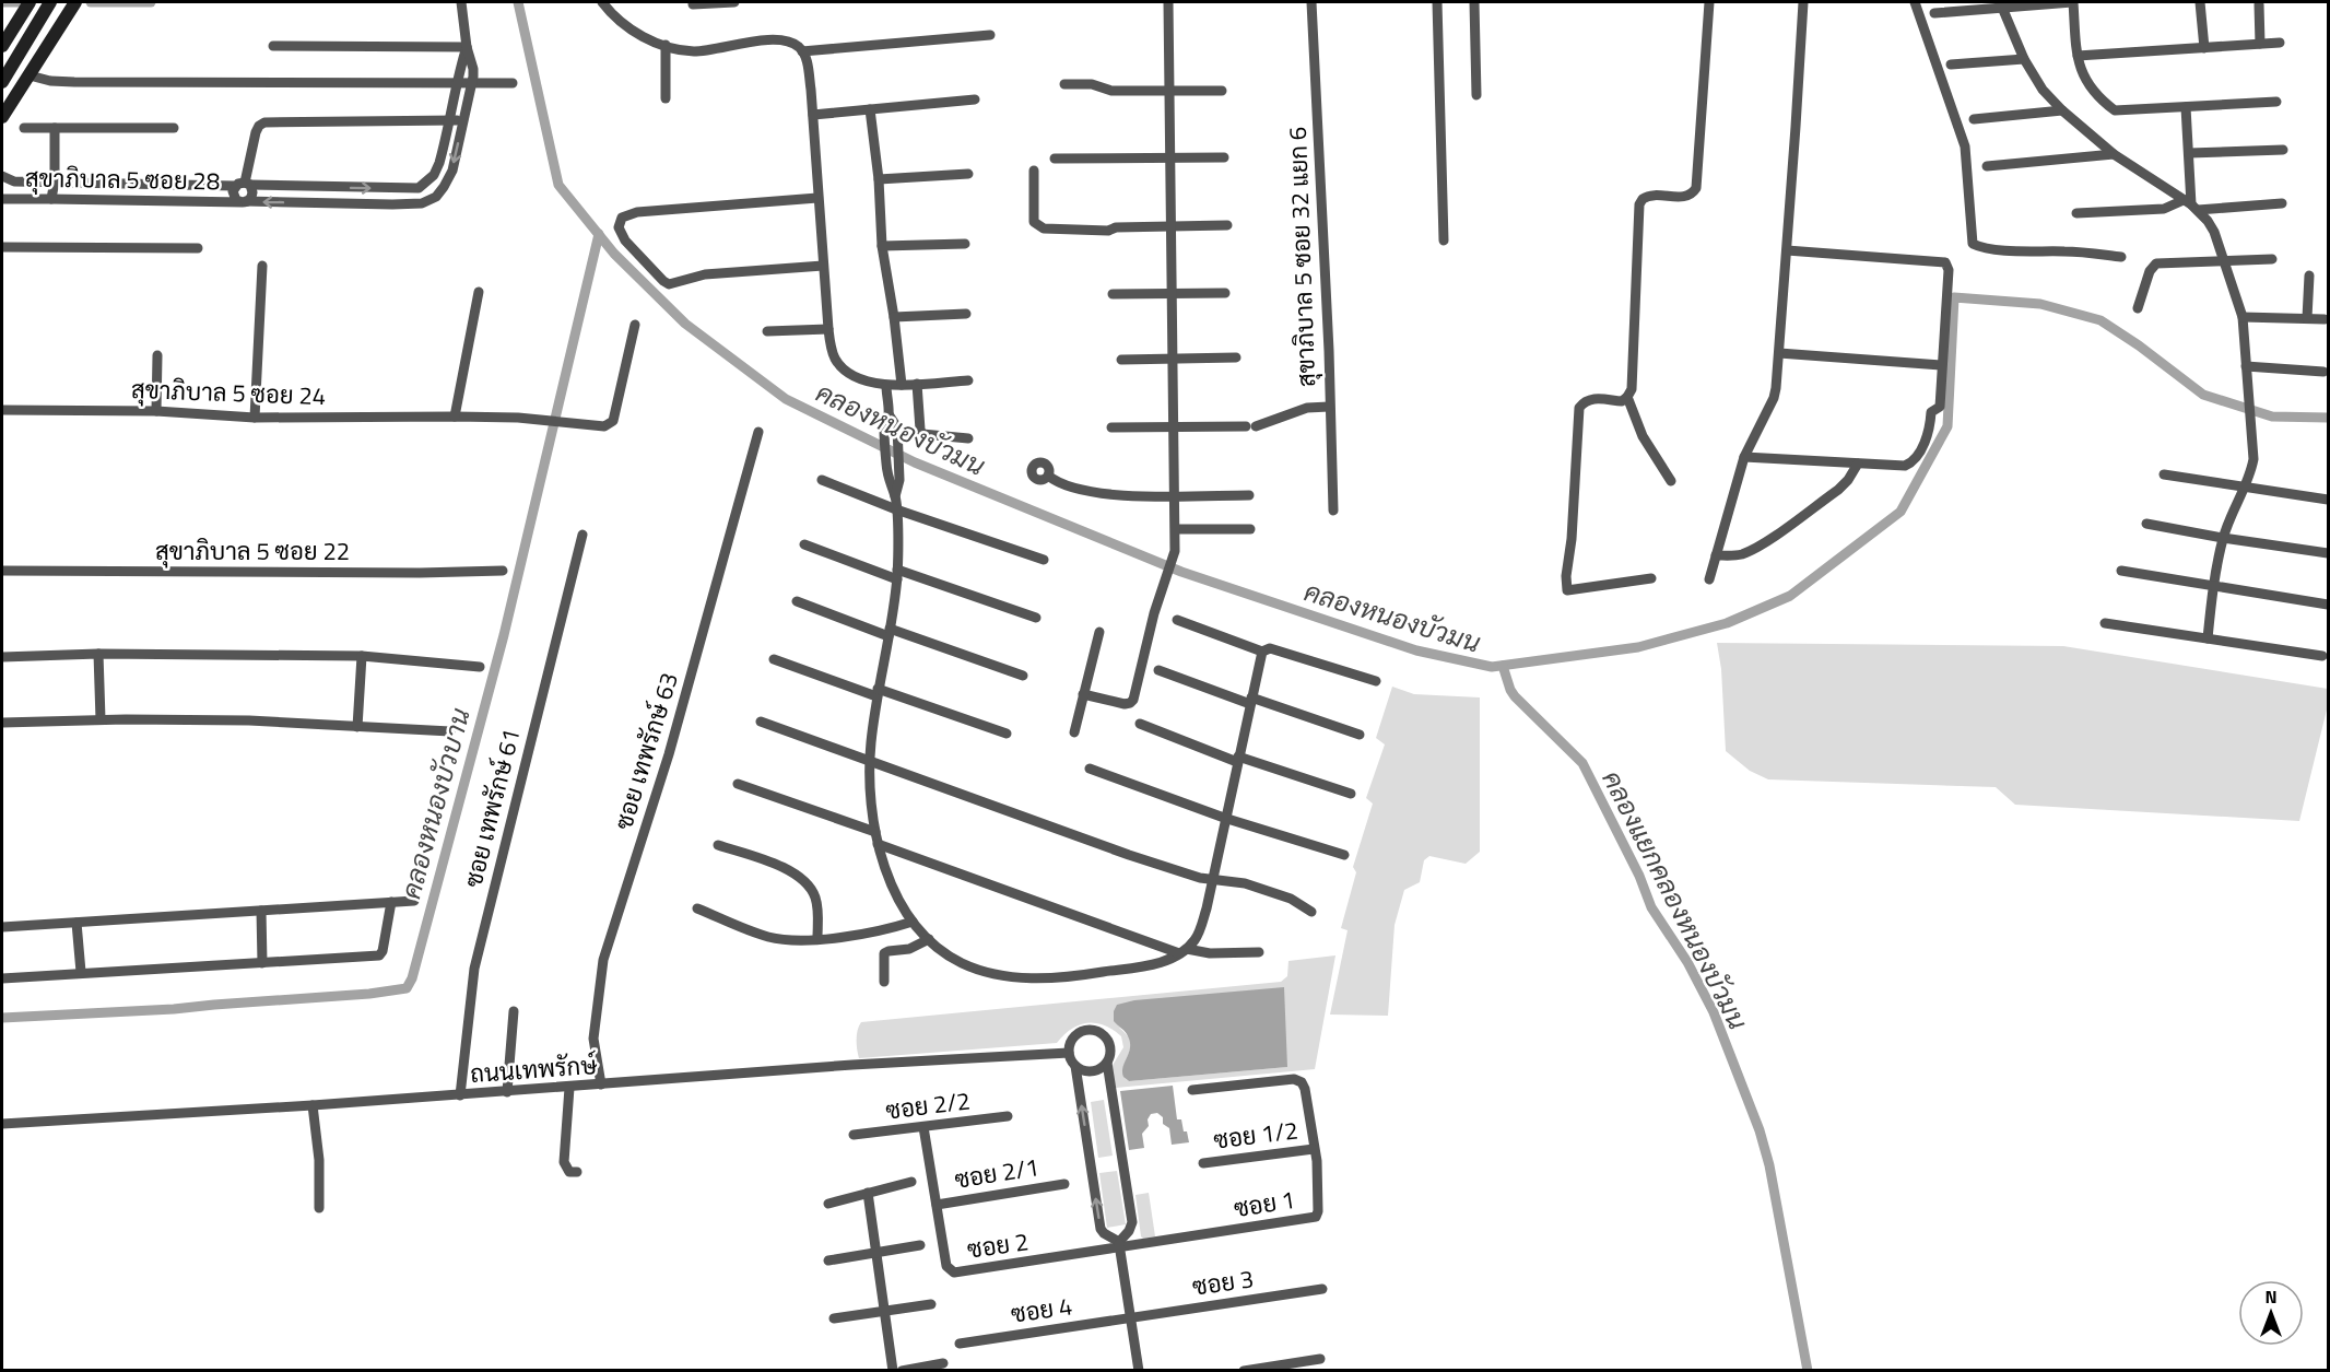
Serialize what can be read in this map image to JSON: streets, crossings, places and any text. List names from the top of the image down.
{
  "streets": {
    "street": [
      "สุขาภิบาล 5 ซอย 28",
      "สุขาภิบาล 5 ซอย 32 แยก 6",
      "สุขาภิบาล 5 ซอย 24",
      "สุขาภิบาล 5 ซอย 22",
      "ซอย เทพรักษ์ 63",
      "ซอย เทพรักษ์ 61",
      "ถนนเทพรักษ์",
      "ซอย 2/2",
      "ซอย 1/2",
      "ซอย 2/1",
      "ซอย 1",
      "ซอย 2",
      "ซอย 3",
      "ซอย 4"
    ]
  },
  "crossings": [
    ["ซอย เทพรักษ์ 63", "ถนนเทพรักษ์"],
    ["ซอย เทพรักษ์ 61", "ถนนเทพรักษ์"],
    ["ซอย 2/2", "ซอย 2"],
    ["ซอย 1/2", "ซอย 1"],
    ["ซอย 2/1", "ซอย 2"],
    ["ซอย 1", "ซอย 2"],
    ["ซอย 3", "ซอย 4"]
  ],
  "water": ["คลองหนองบัวมน", "คลองหนองบัวบาน", "คลองแยกคลองหนองบัวมน"],
  "north": "top"
}
